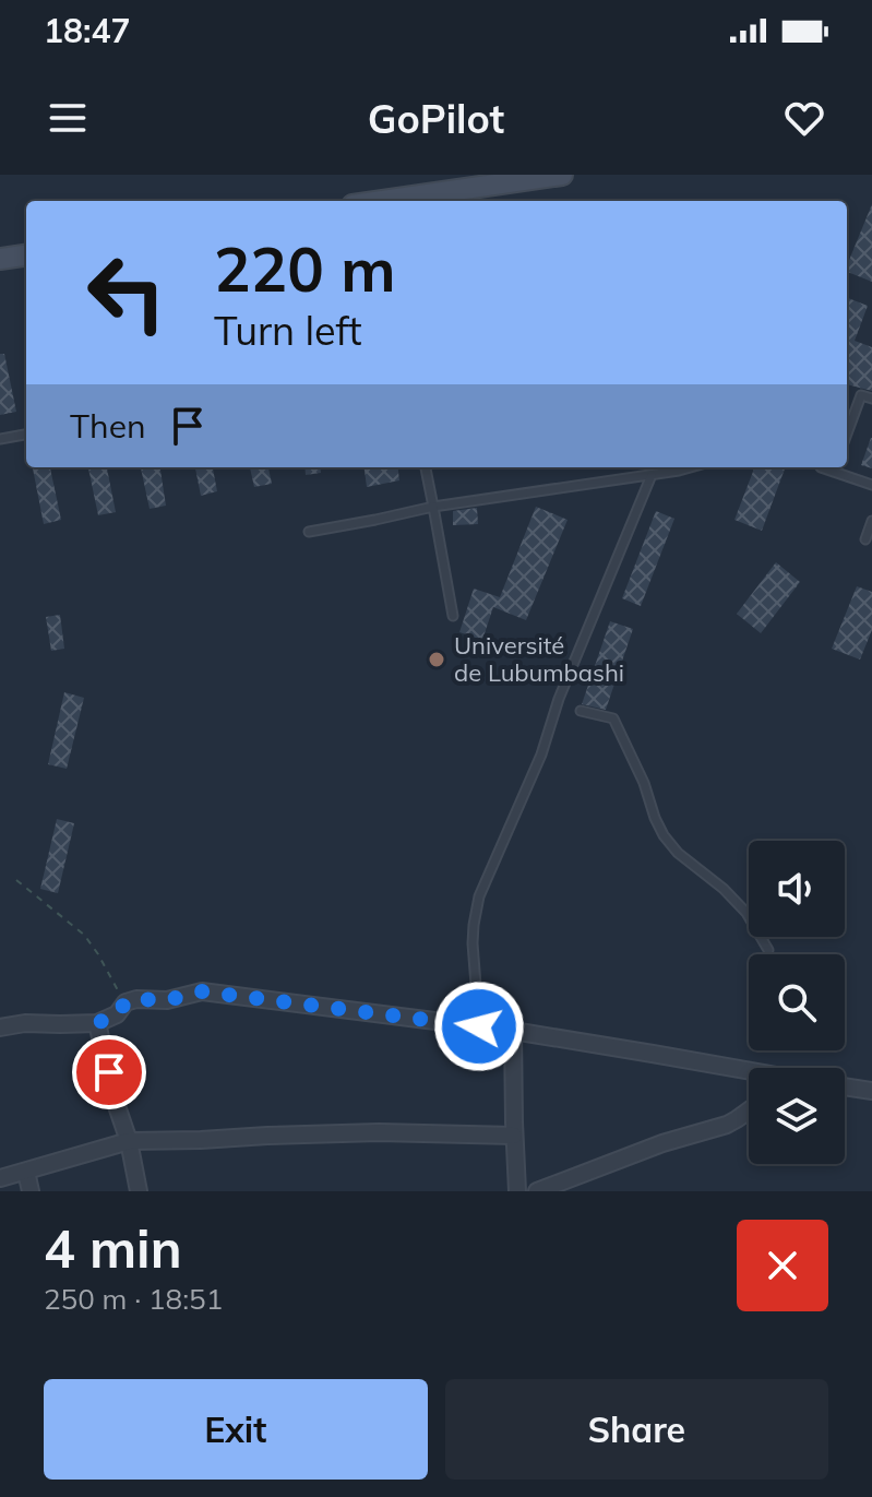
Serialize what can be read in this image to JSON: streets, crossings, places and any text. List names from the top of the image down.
{
  "places": ["Université de Lubumbashi"],
  "page": {
    "status": "18:47",
    "header": "GoPilot",
    "turn": ["220 m", "Turn left"],
    "then": "Then",
    "heading": ["4 min", "250 m · 18:51"],
    "buttons": ["Exit", "Share"]
  }
}
